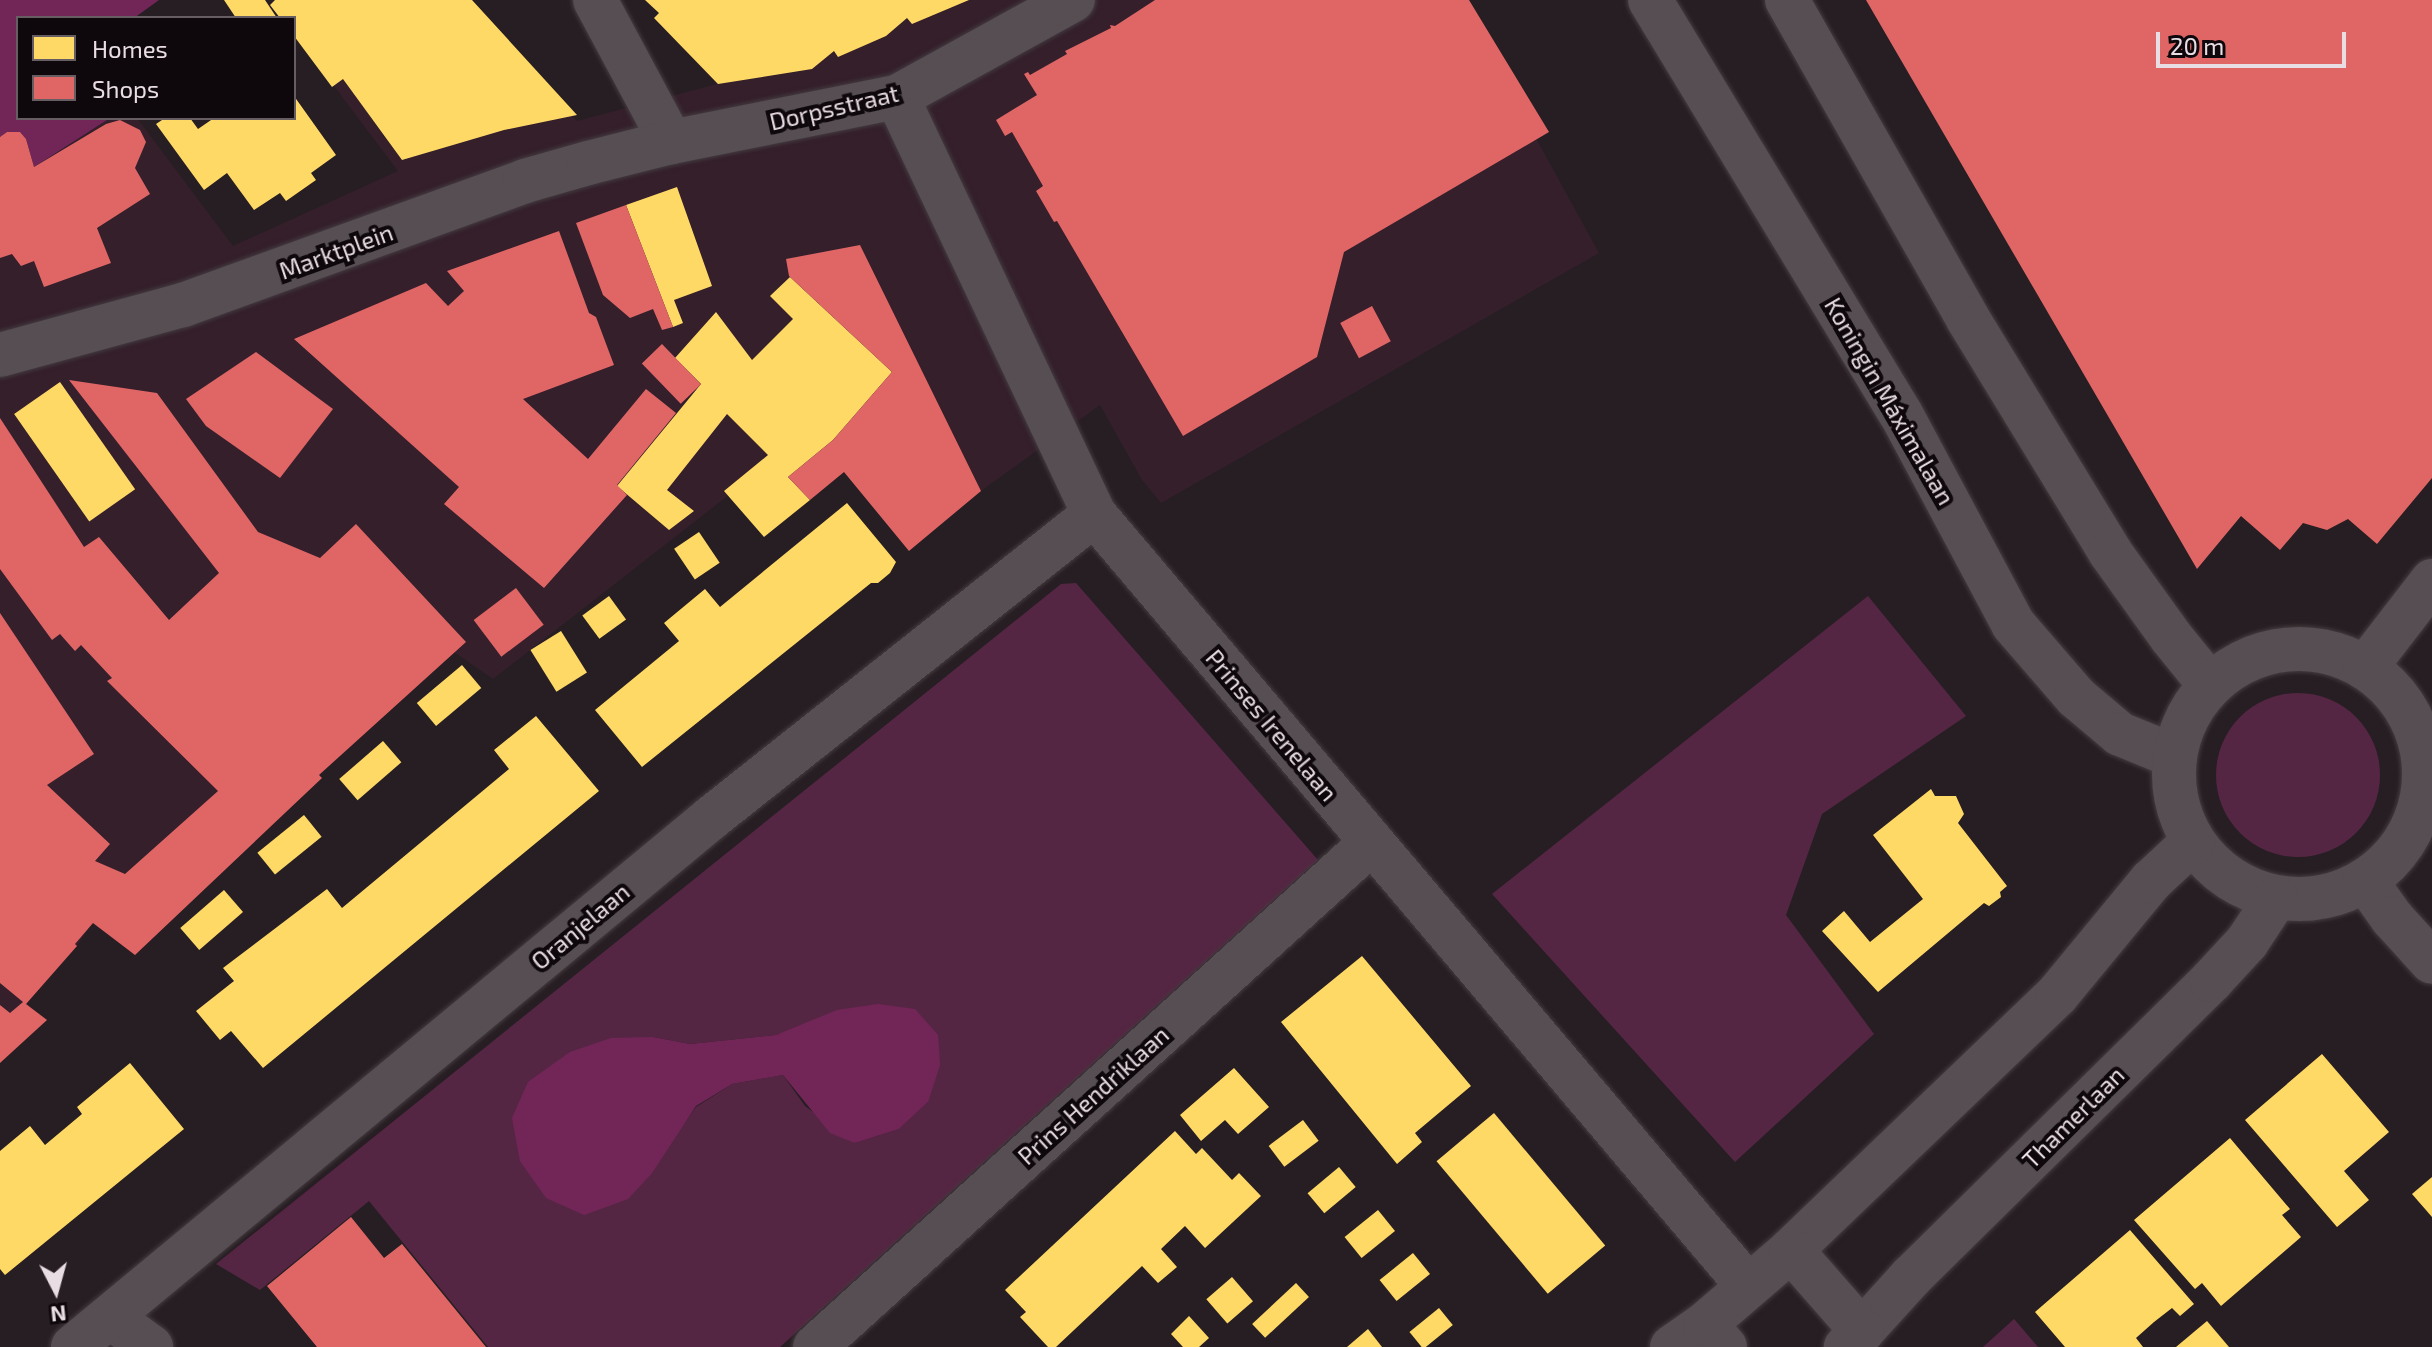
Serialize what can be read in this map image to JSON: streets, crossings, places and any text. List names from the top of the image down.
{
  "streets": {
    "street": [
      "Dorpsstraat",
      "Marktplein",
      "Koningin Máximalaan",
      "Prinses Irenelaan",
      "Oranjelaan",
      "Prins Hendriklaan",
      "Thamerlaan"
    ]
  },
  "crossings": [
    ["Dorpsstraat", "Marktplein"],
    ["Dorpsstraat", "Prinses Irenelaan"],
    ["Koningin Máximalaan", "Thamerlaan"],
    ["Prinses Irenelaan", "Oranjelaan"],
    ["Prinses Irenelaan", "Prins Hendriklaan"]
  ],
  "legend": ["Homes", "Shops"],
  "scale_bar": "20 m",
  "north": "bottom"
}
